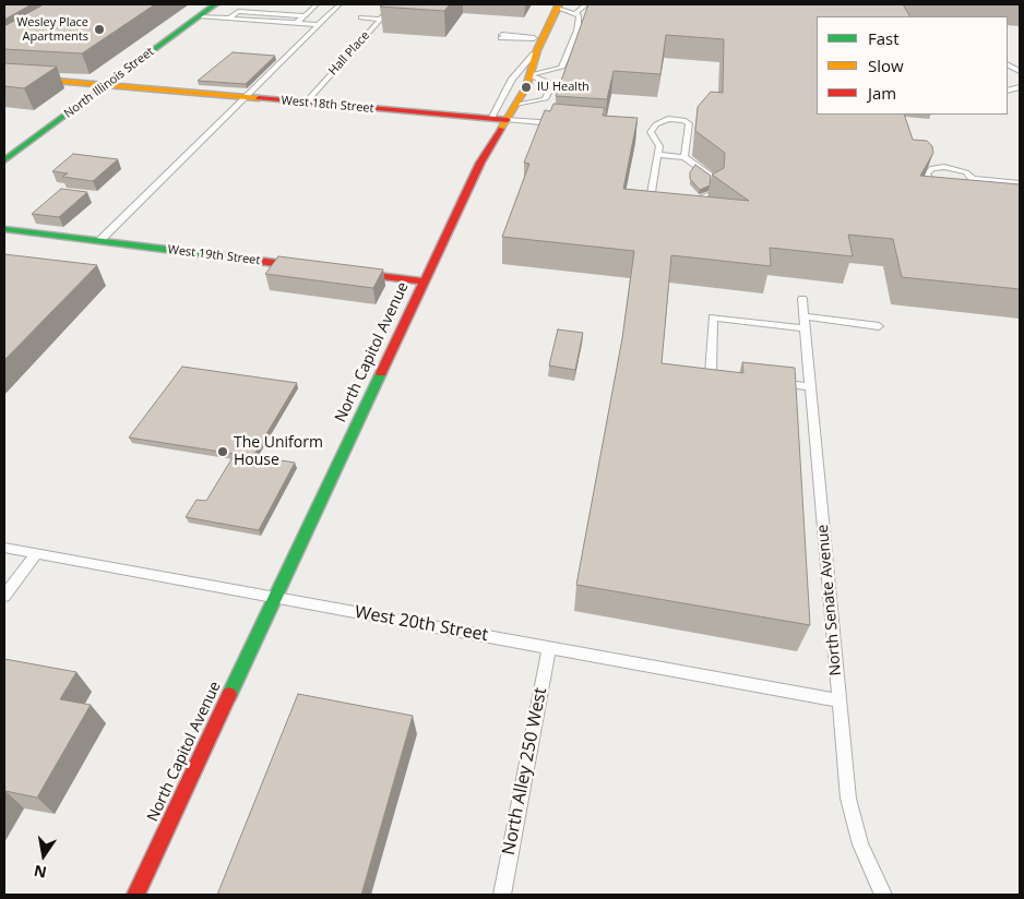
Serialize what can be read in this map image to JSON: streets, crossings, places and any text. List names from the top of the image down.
{
  "streets": {
    "main road": [
      "North Illinois Street",
      "West 18th Street",
      "West 19th Street",
      "North Capitol Avenue"
    ],
    "lane": [
      "Hall Place",
      "North Senate Avenue",
      "West 20th Street",
      "North Alley 250 West"
    ]
  },
  "crossings": [
    ["Hall Place", "West 18th Street"],
    ["North Illinois Street", "West 18th Street"],
    ["West 18th Street", "North Capitol Avenue"],
    ["West 19th Street", "North Capitol Avenue"],
    ["North Capitol Avenue", "West 20th Street"],
    ["North Senate Avenue", "West 20th Street"],
    ["West 20th Street", "North Alley 250 West"]
  ],
  "places": ["Wesley Place Apartments", "IU Health", "The Uniform House"],
  "legend": ["Fast", "Slow", "Jam"],
  "north": "bottom"
}
